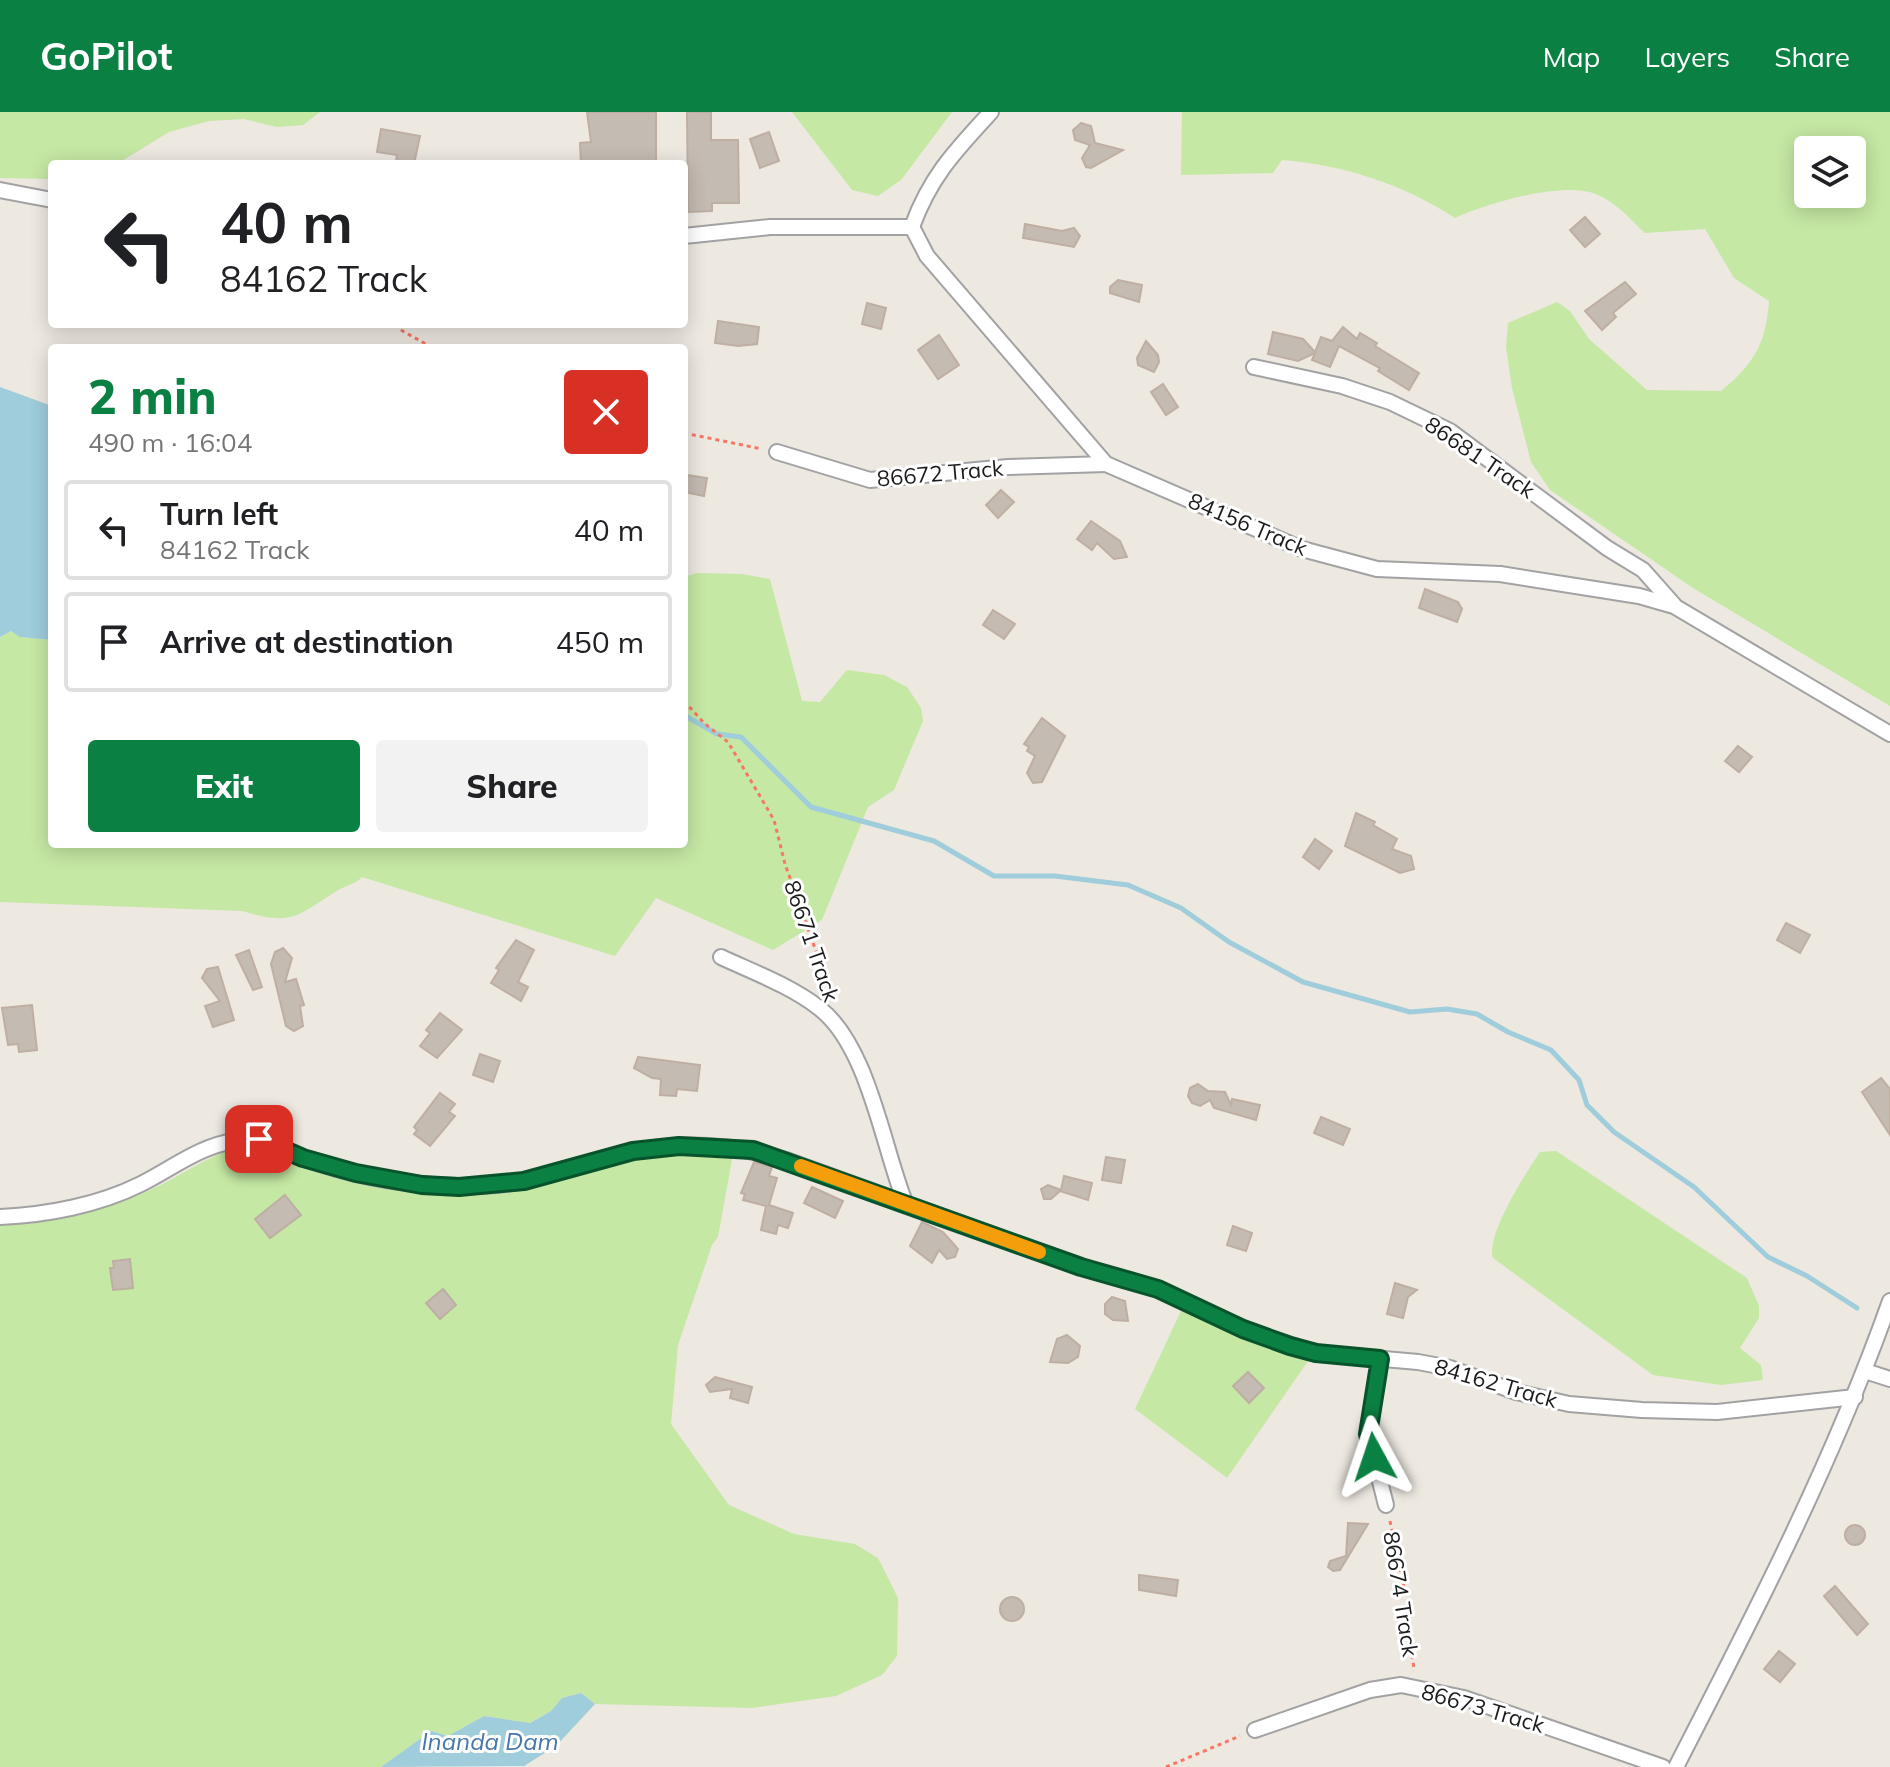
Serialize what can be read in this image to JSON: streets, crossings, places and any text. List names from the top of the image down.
{
  "streets": {
    "street": [
      "86681 Track",
      "86672 Track",
      "84156 Track",
      "84162 Track",
      "86674 Track",
      "86673 Track"
    ],
    "path": ["86671 Track"]
  },
  "crossings": [
    ["86681 Track", "84156 Track"],
    ["86672 Track", "84156 Track"],
    ["84162 Track", "86674 Track"],
    ["86674 Track", "86673 Track"]
  ],
  "water": ["Inanda Dam"],
  "page": {
    "header": "GoPilot",
    "nav": ["Map", "Layers", "Share"],
    "turn": ["40 m", "84162 Track"],
    "heading": ["2 min", "490 m · 16:04"],
    "list": [
      {
        "name": "Turn left",
        "note": "84162 Track",
        "value": "40 m"
      },
      {
        "name": "Arrive at destination",
        "value": "450 m"
      }
    ],
    "buttons": ["Exit", "Share"]
  }
}
